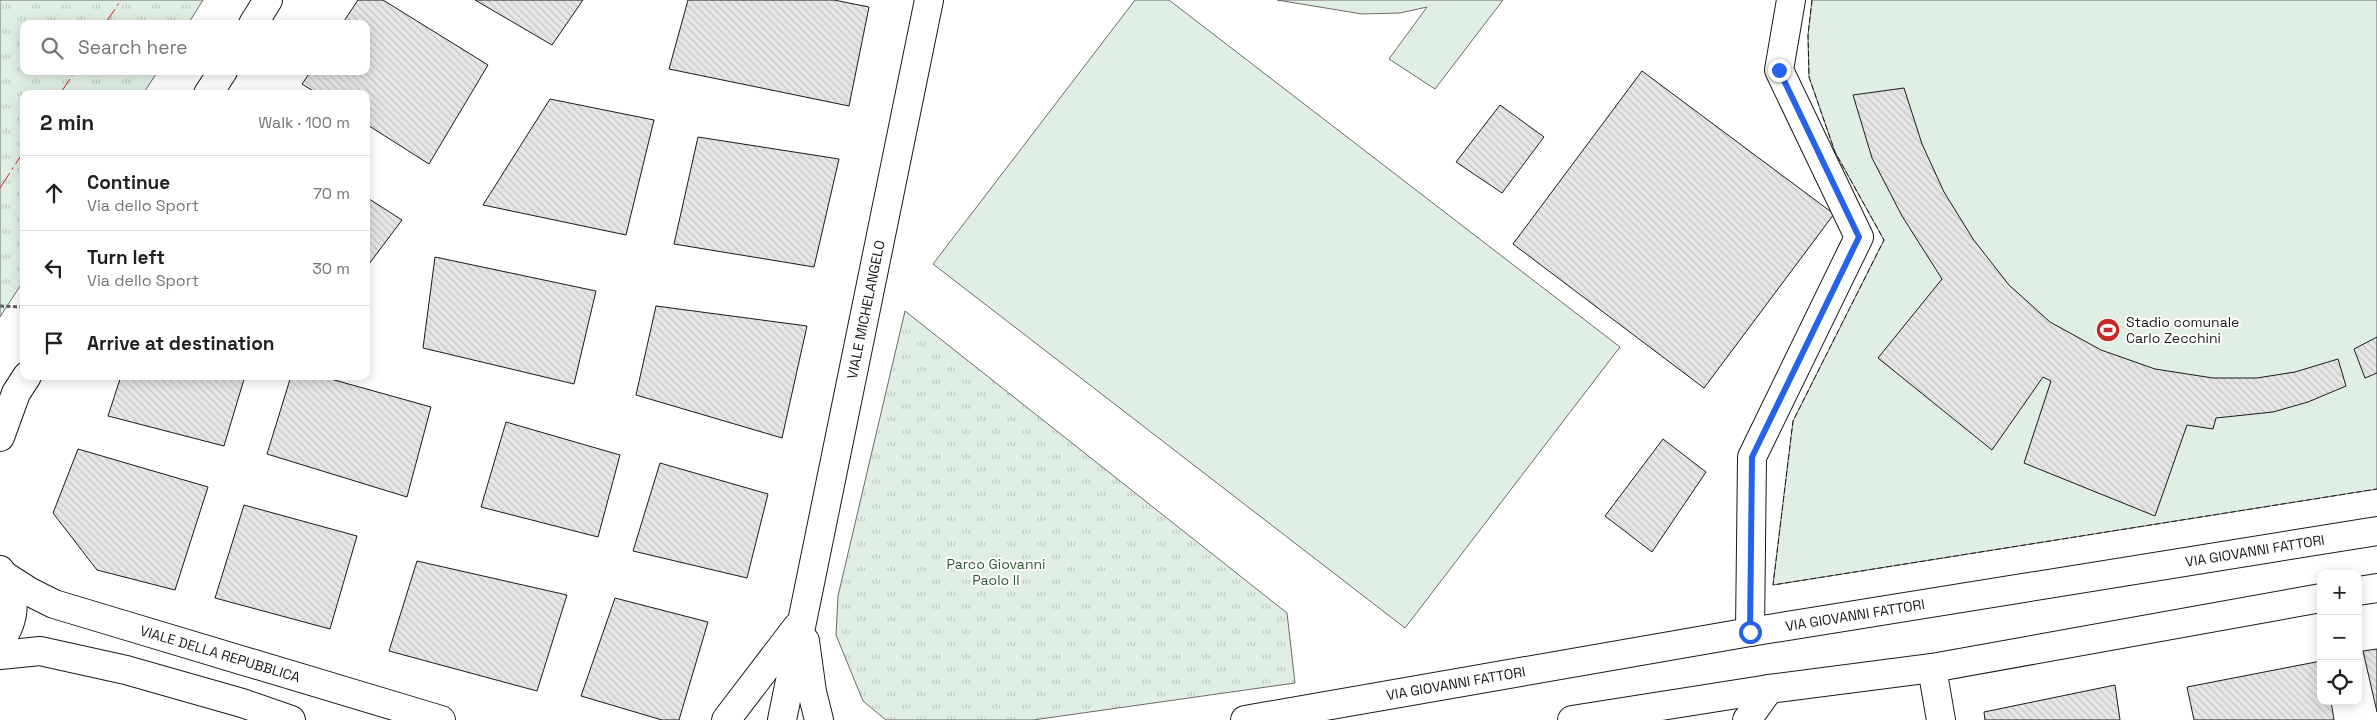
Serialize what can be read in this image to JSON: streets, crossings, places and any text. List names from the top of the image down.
{
  "streets": {
    "street": ["VIALE MICHELANGELO", "VIA GIOVANNI FATTORI", "VIALE DELLA REPUBBLICA"]
  },
  "parks": ["Parco Giovanni Paolo II"],
  "places": {
    "sports": ["Stadio comunale Carlo Zecchini"]
  },
  "page": {
    "search": "Search here",
    "heading": ["2 min", "Walk · 100 m"],
    "list": [
      ["Continue", "Via dello Sport", "70 m"],
      ["Turn left", "Via dello Sport", "30 m"],
      "Arrive at destination"
    ],
    "map_buttons": ["+", "−"]
  }
}
